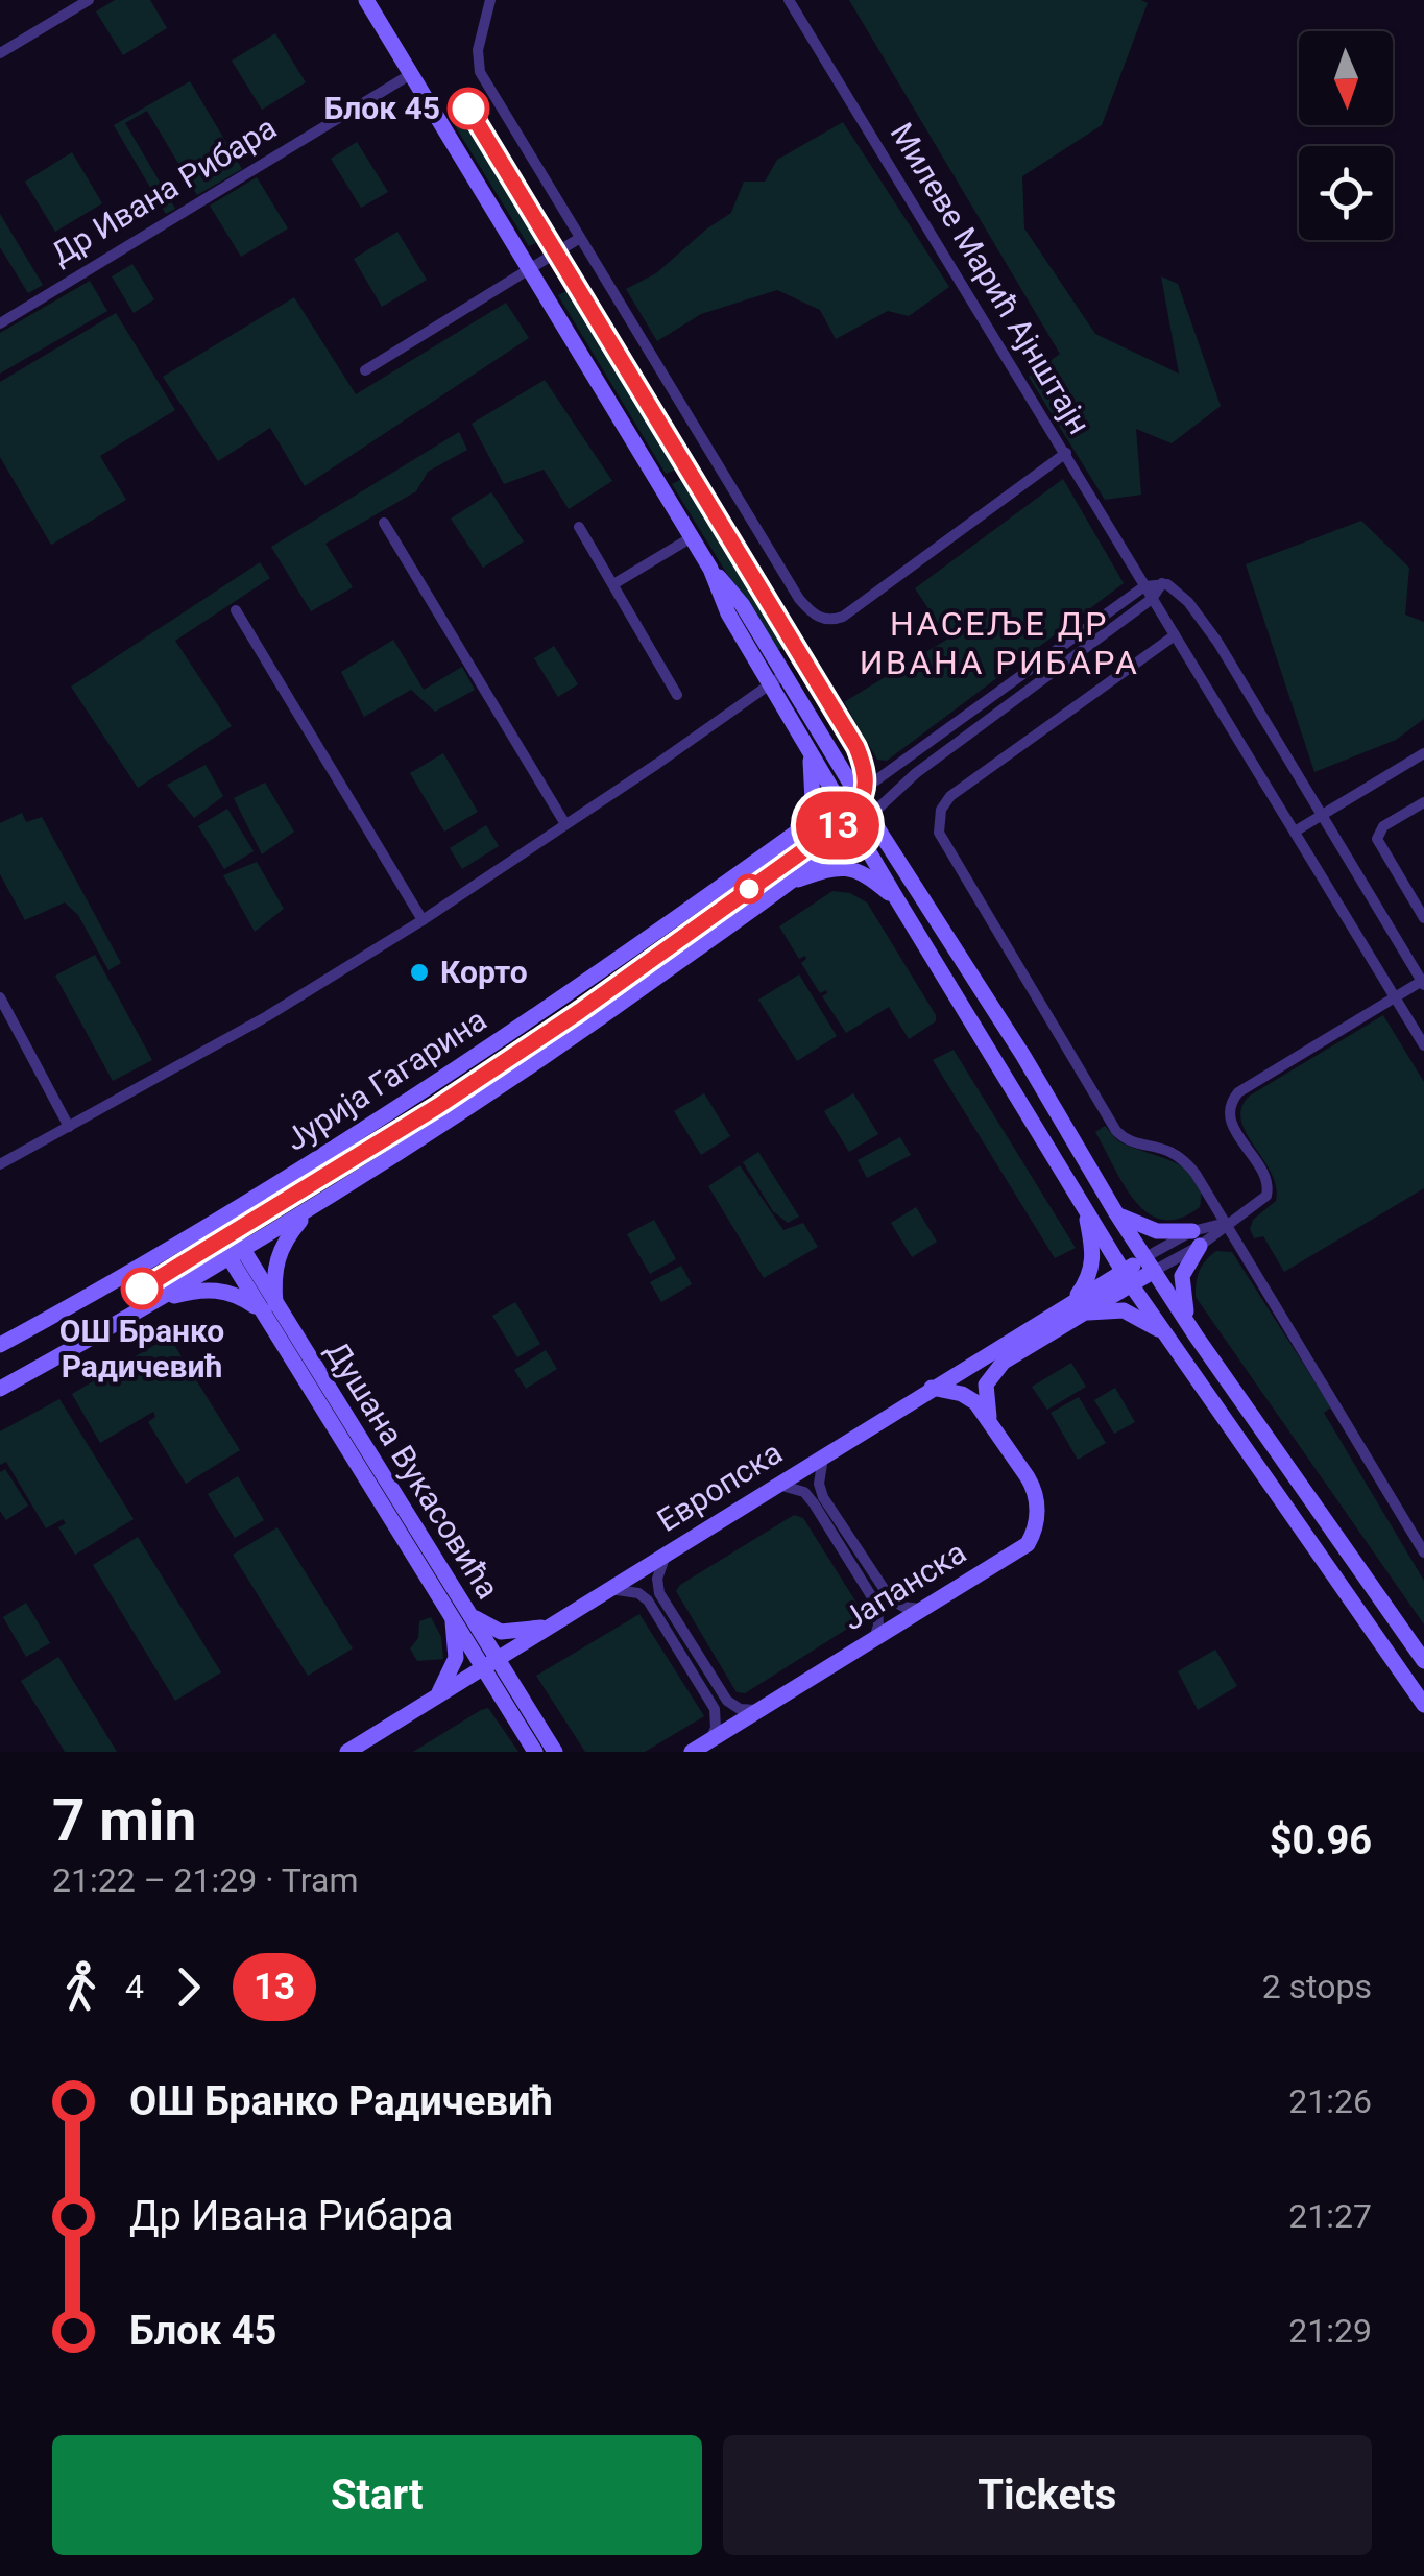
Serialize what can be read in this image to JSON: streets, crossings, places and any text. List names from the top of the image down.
{
  "streets": {
    "main road": [
      "Јурија Гагарина",
      "Душана Вукасовића",
      "Европска",
      "Јапанска"
    ],
    "street": ["Др Ивана Рибара", "Милеве Марић Ајнштајн"]
  },
  "crossings": [
    ["Милеве Марић Ајнштајн", "Јурија Гагарина"],
    ["Јурија Гагарина", "Душана Вукасовића"],
    ["Душана Вукасовића", "Европска"],
    ["Европска", "Јапанска"]
  ],
  "districts": ["НАСЕЉЕ ДР ИВАНА РИБАРА"],
  "places": ["Блок 45", "Корто", "ОШ Бранко Радичевић"],
  "lines": ["tram line 13"],
  "north": "bottom",
  "page": {
    "on_map": "13",
    "heading": ["7 min", "21:22 – 21:29 · Tram", "$0.96"],
    "legs": ["4", "13", "2 stops"],
    "list": [
      {
        "name": "ОШ Бранко Радичевић",
        "value": "21:26"
      },
      {
        "name": "Др Ивана Рибара",
        "value": "21:27"
      },
      {
        "name": "Блок 45",
        "value": "21:29"
      }
    ],
    "buttons": ["Start", "Tickets"]
  }
}
